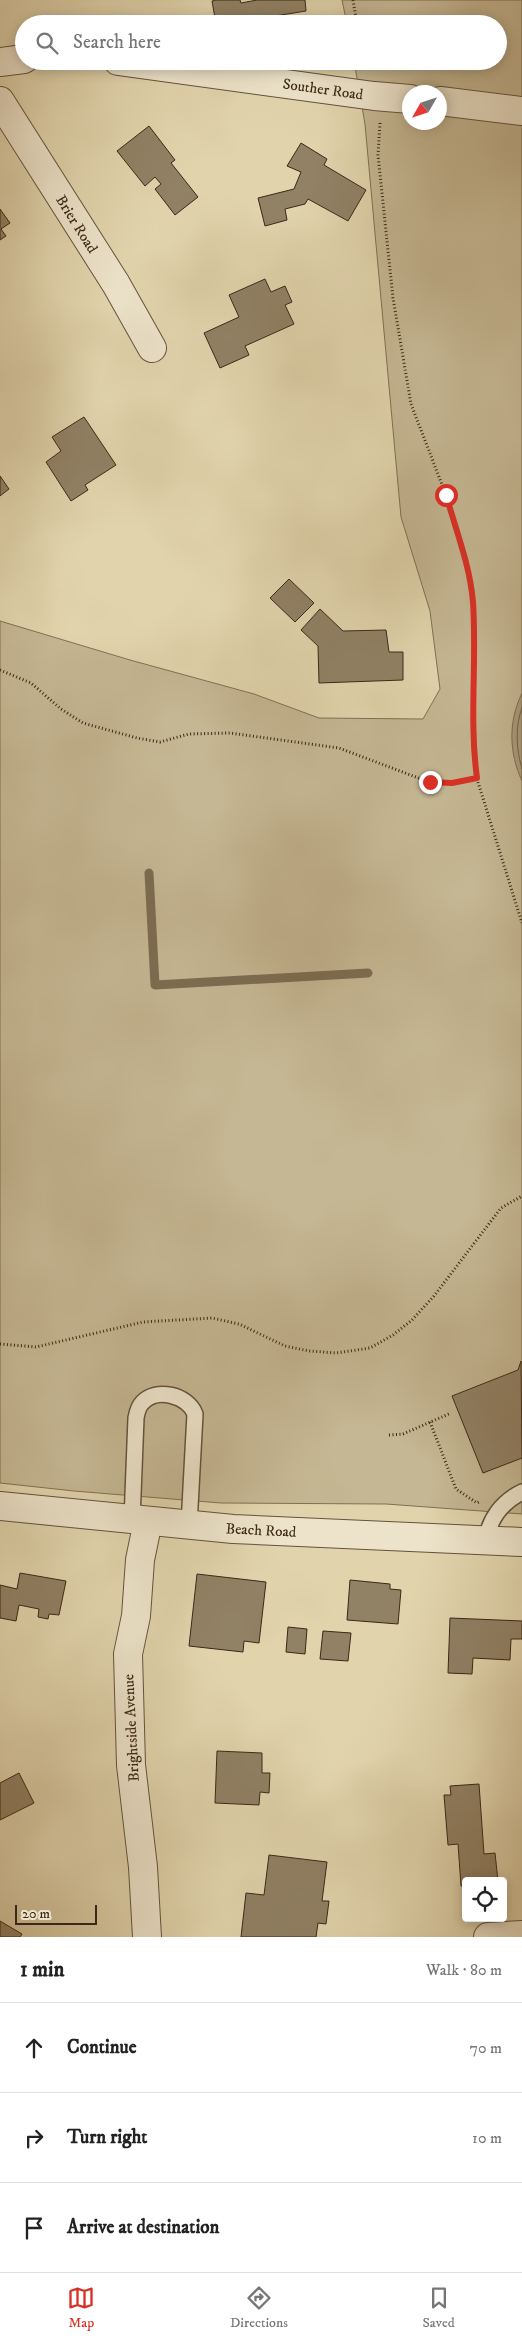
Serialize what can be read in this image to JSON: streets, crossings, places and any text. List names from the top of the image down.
{
  "streets": {
    "street": [
      "Souther Road",
      "Brier Road",
      "Beach Road",
      "Brightside Avenue"
    ]
  },
  "crossings": [
    ["Beach Road", "Brightside Avenue"]
  ],
  "scale_bar": "20 m",
  "north": "bottom left",
  "page": {
    "search": "Search here",
    "scale": "20 m",
    "heading": ["1 min", "Walk · 80 m"],
    "list": [
      ["Continue", "70 m"],
      ["Turn right", "10 m"],
      "Arrive at destination"
    ],
    "nav": ["Map", "Directions", "Saved"]
  }
}
